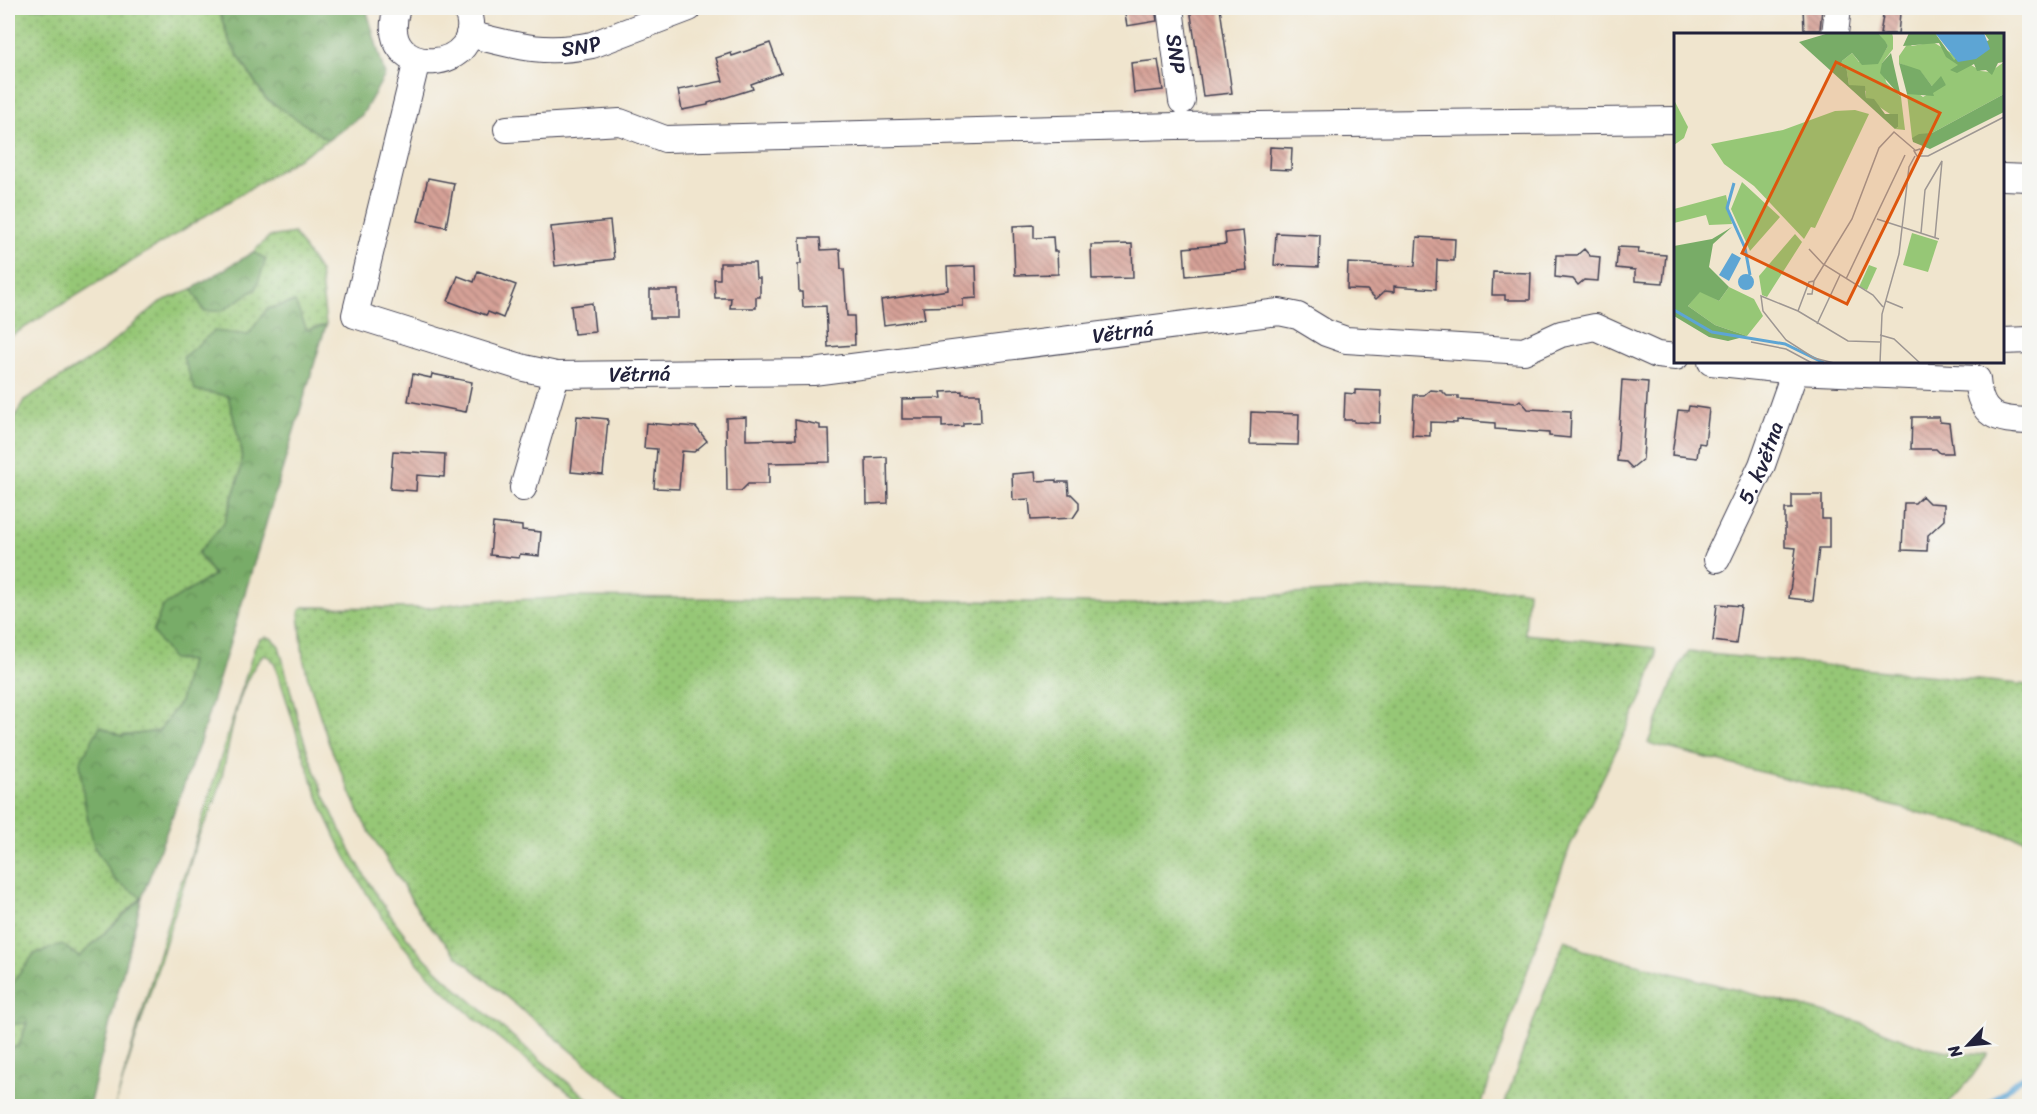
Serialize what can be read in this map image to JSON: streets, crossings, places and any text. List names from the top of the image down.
{
  "streets": {
    "street": ["SNP", "Větrná", "5. května"]
  },
  "north": "bottom left"
}
